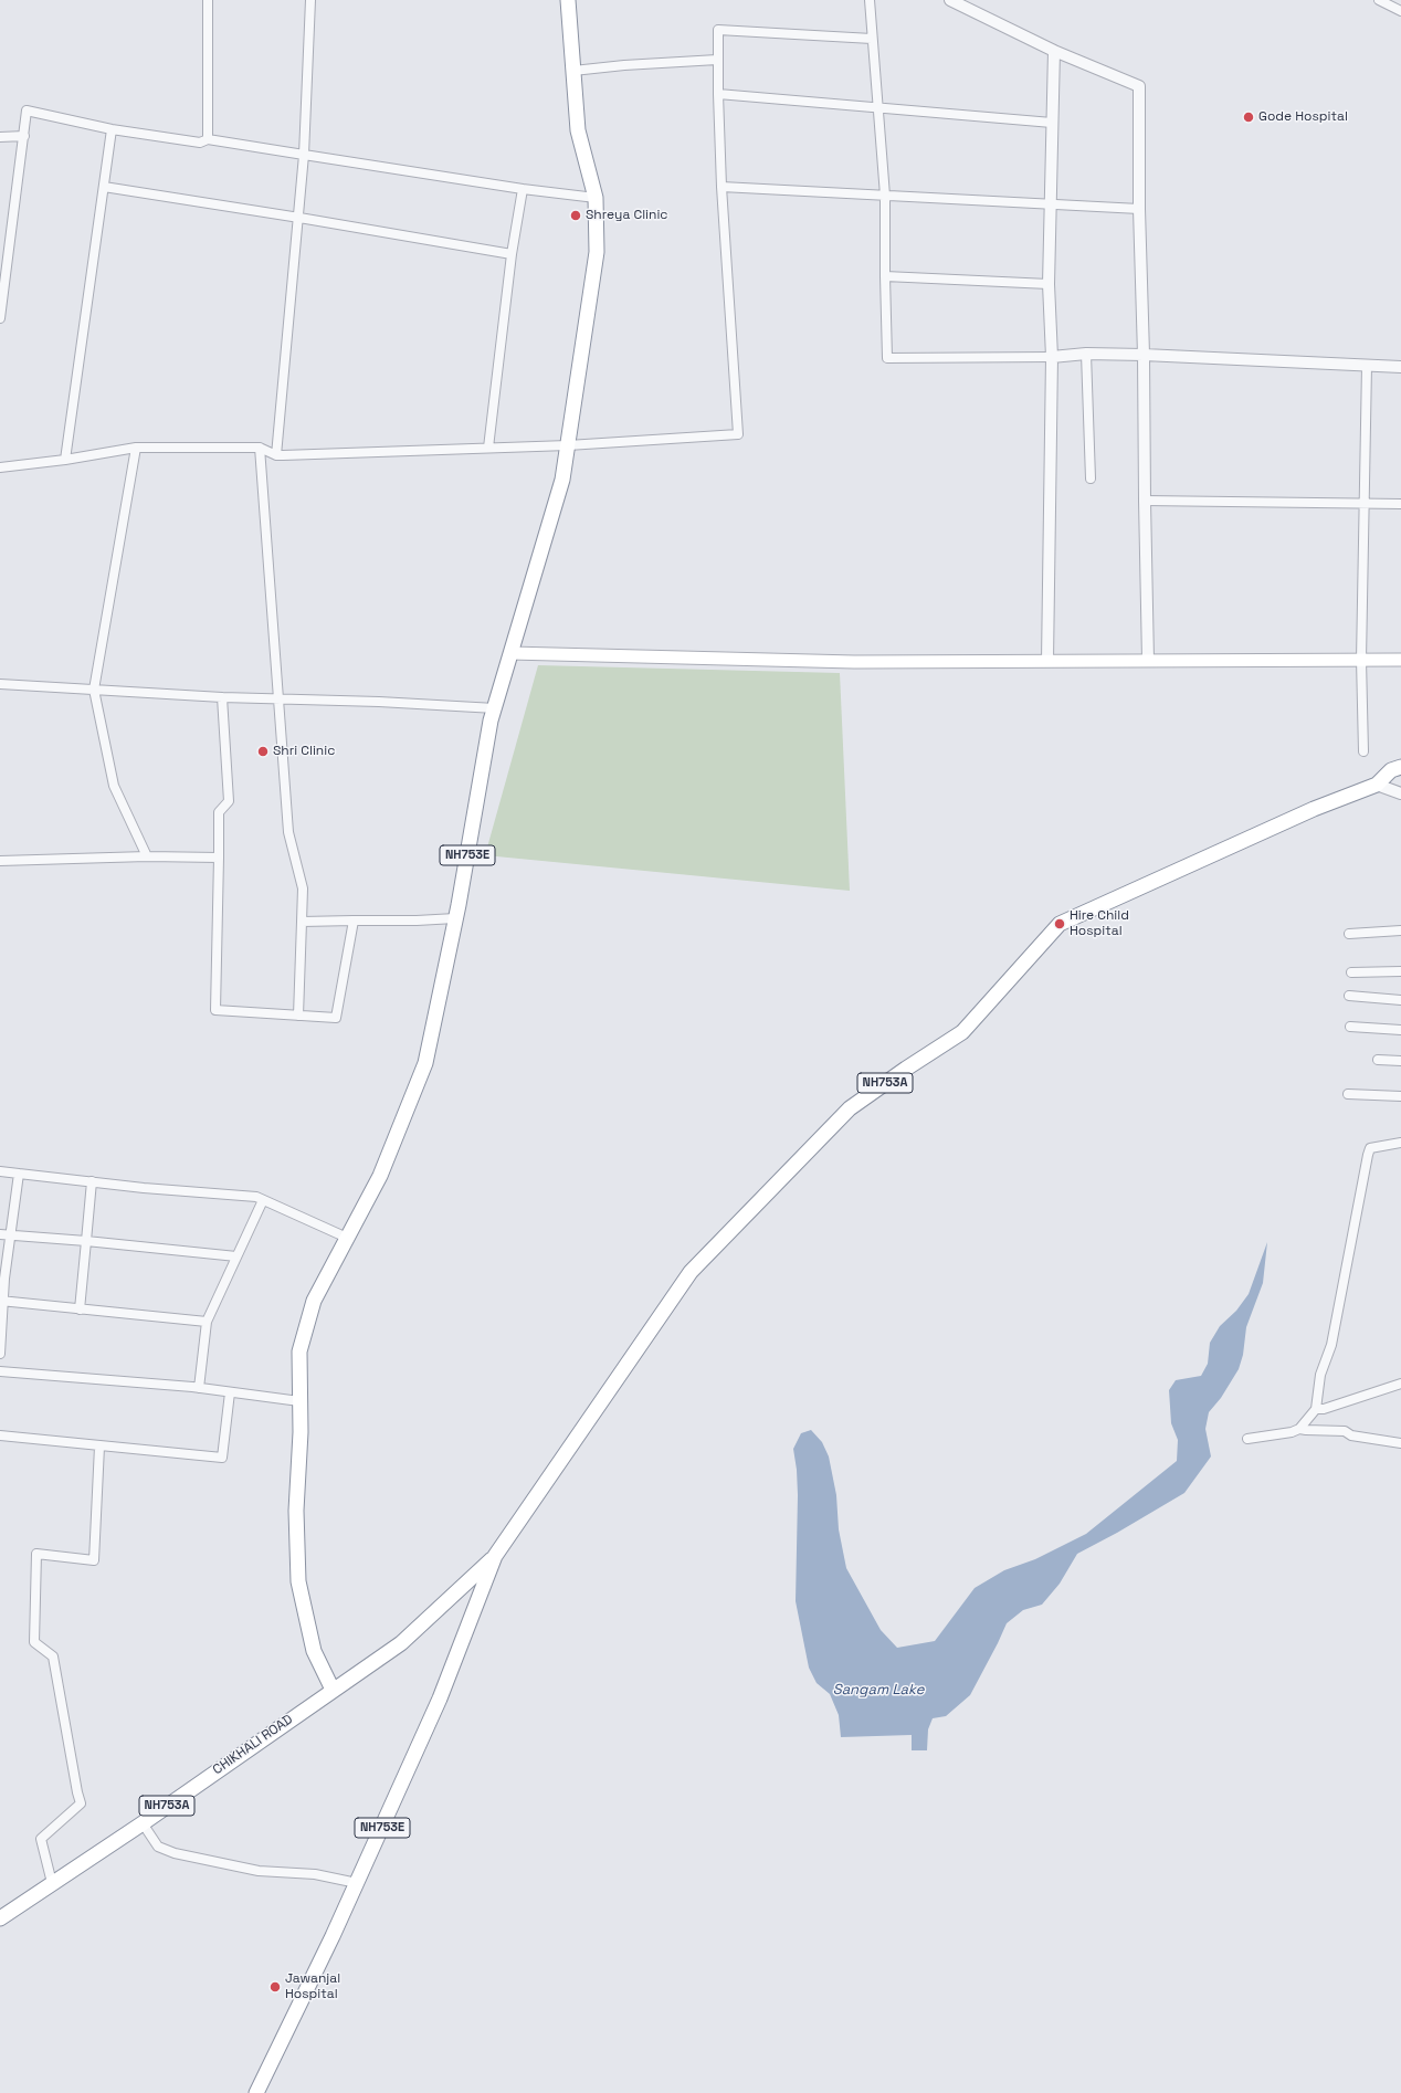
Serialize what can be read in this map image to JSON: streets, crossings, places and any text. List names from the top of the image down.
{
  "streets": {
    "highway": ["NH753E", "NH753A", "CHIKHALI ROAD"]
  },
  "crossings": [
    ["NH753E", "NH753A"],
    ["NH753E", "CHIKHALI ROAD"],
    ["NH753A", "CHIKHALI ROAD"]
  ],
  "water": ["Sangam Lake"],
  "places": [
    "Gode Hospital",
    "Shreya Clinic",
    "Shri Clinic",
    "Hire Child Hospital",
    "Jawanjal Hospital"
  ]
}
